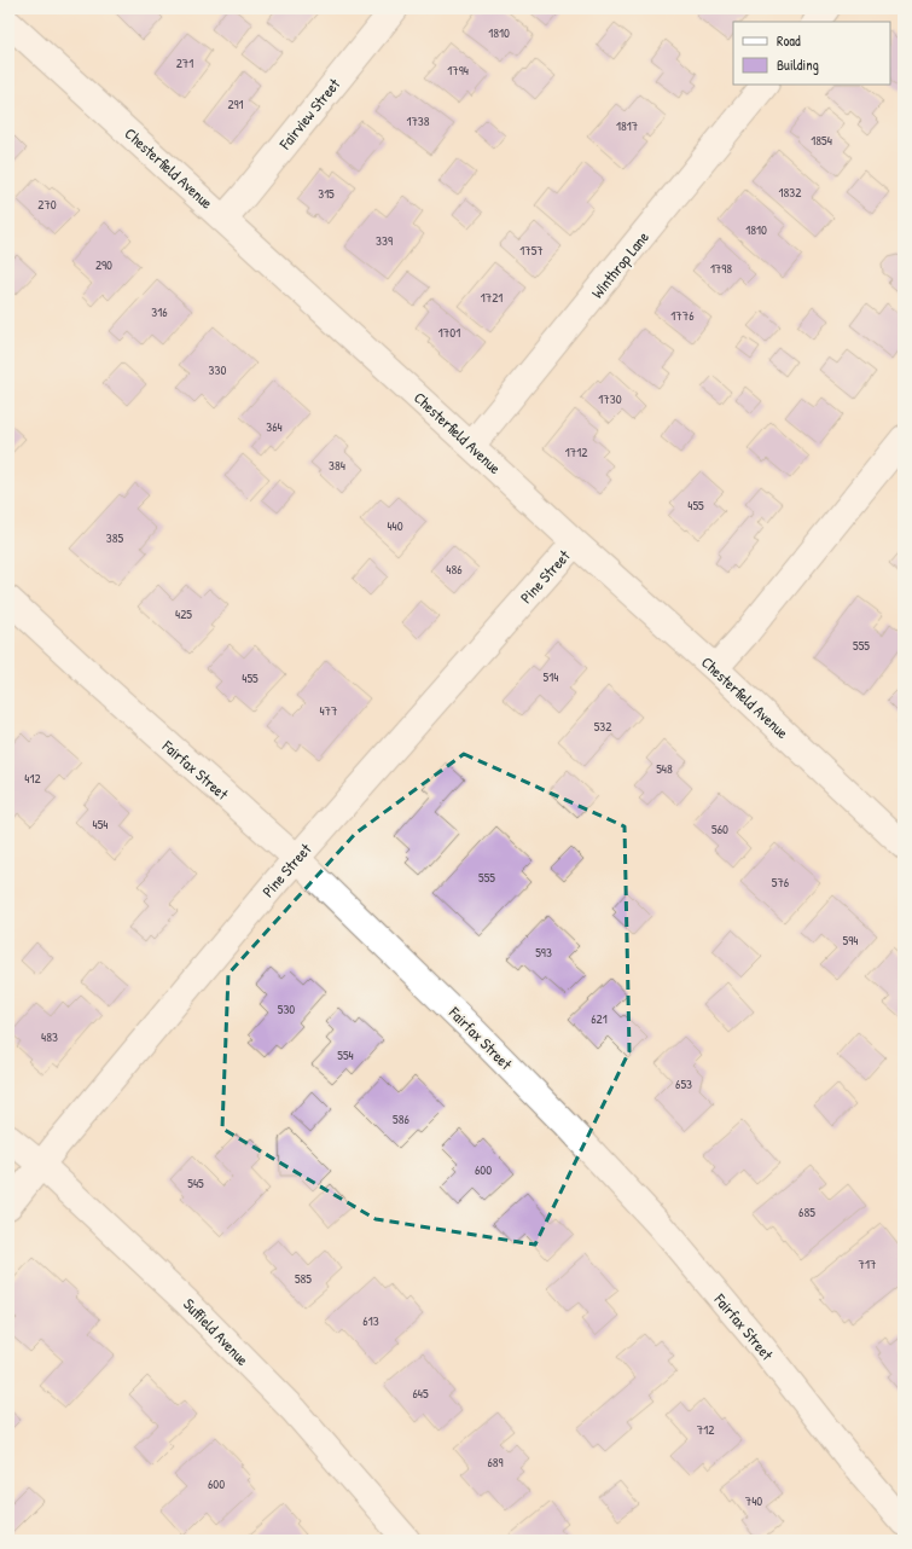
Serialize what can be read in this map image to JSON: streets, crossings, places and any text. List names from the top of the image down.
{
  "streets": {
    "street": [
      "Fairview Street",
      "Chesterfield Avenue",
      "Winthrop Lane",
      "Pine Street",
      "Fairfax Street",
      "Suffield Avenue"
    ]
  },
  "crossings": [
    ["Fairview Street", "Chesterfield Avenue"],
    ["Chesterfield Avenue", "Winthrop Lane"],
    ["Chesterfield Avenue", "Pine Street"],
    ["Pine Street", "Fairfax Street"],
    ["Pine Street", "Suffield Avenue"]
  ],
  "house_numbers": [
    "1810",
    "271",
    "1794",
    "291",
    "1738",
    "1817",
    "1854",
    "1832",
    "315",
    "270",
    "1810",
    "339",
    "1757",
    "290",
    "1798",
    "1721",
    "316",
    "1776",
    "1701",
    "330",
    "1730",
    "364",
    "1712",
    "384",
    "455",
    "440",
    "385",
    "486",
    "425",
    "555",
    "514",
    "455",
    "477",
    "532",
    "548",
    "412",
    "454",
    "560",
    "555",
    "576",
    "594",
    "593",
    "530",
    "621",
    "483",
    "554",
    "653",
    "586",
    "600",
    "545",
    "685",
    "717",
    "585",
    "613",
    "645",
    "712",
    "689",
    "600",
    "740"
  ],
  "legend": ["Road", "Building"]
}
